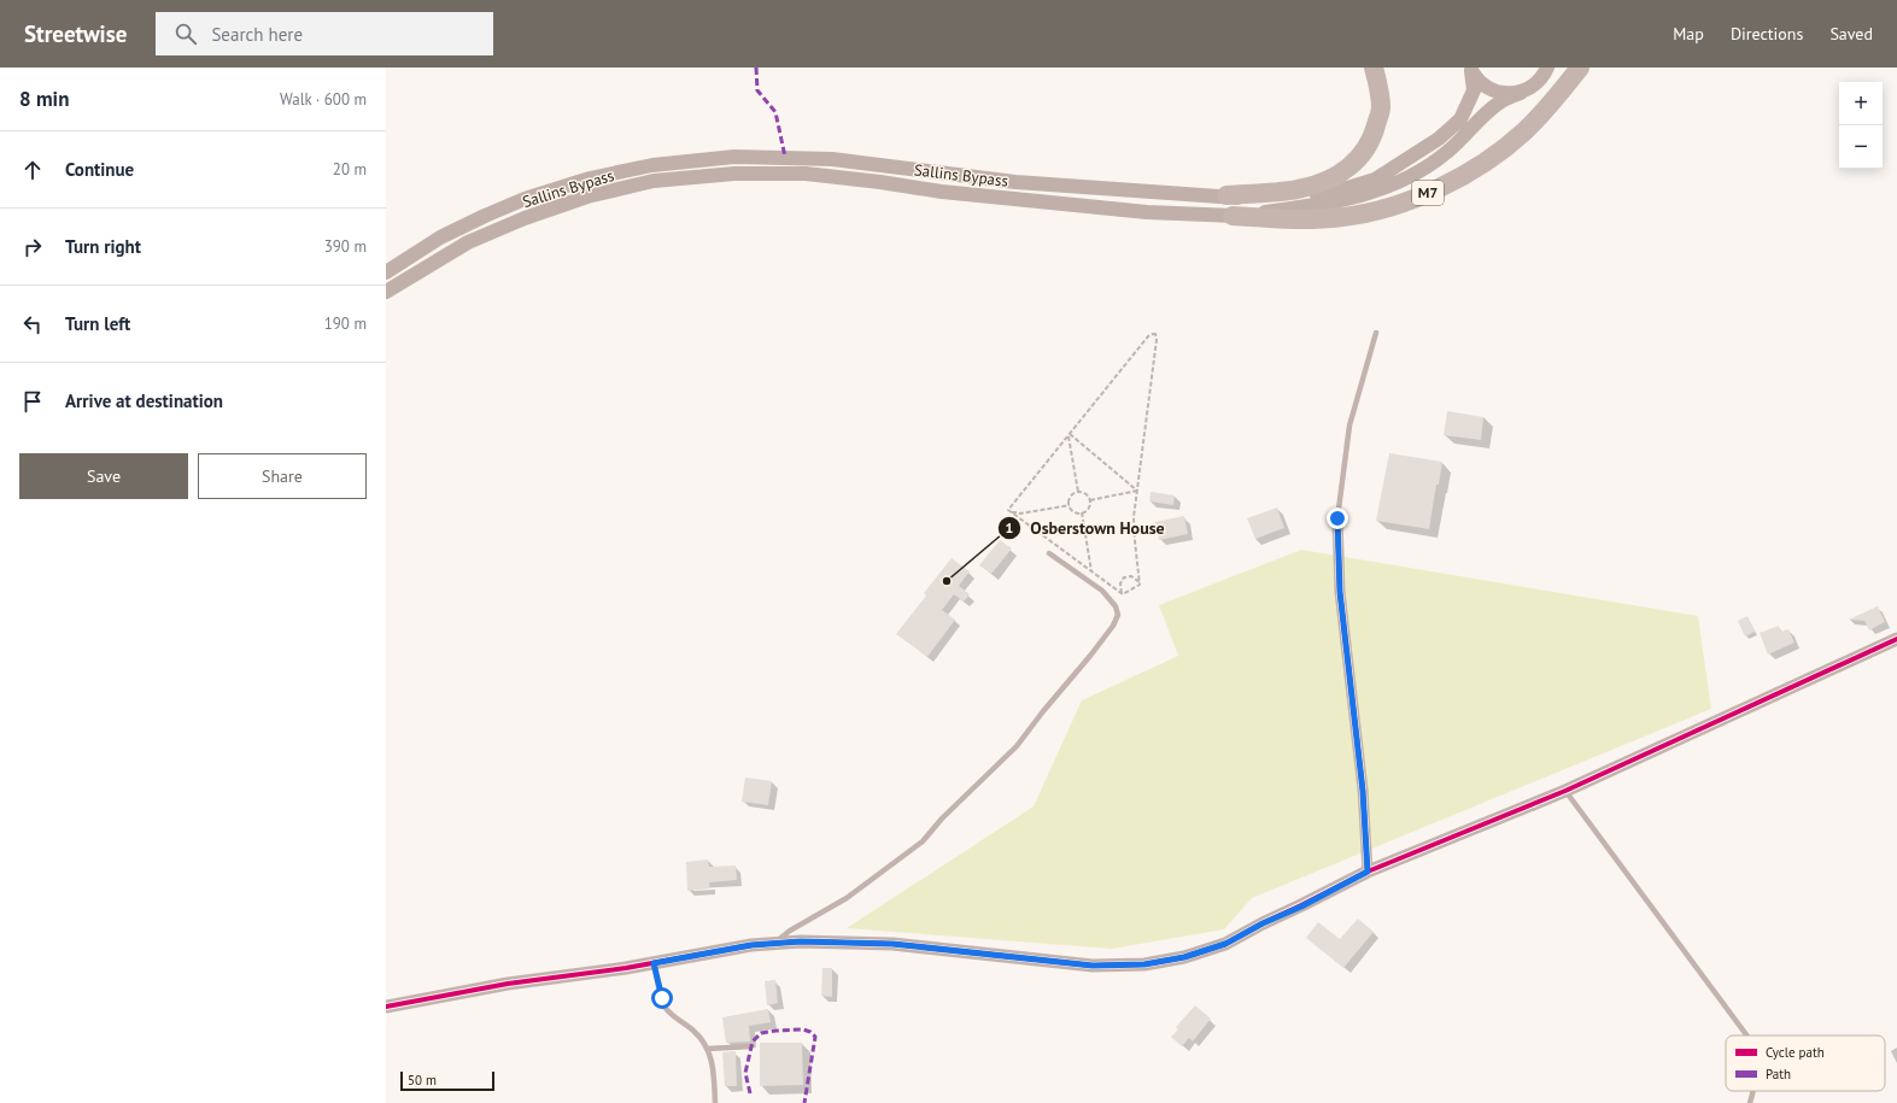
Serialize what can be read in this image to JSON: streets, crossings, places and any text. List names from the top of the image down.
{
  "streets": {
    "highway": ["M7"],
    "main road": ["Sallins Bypass"]
  },
  "crossings": [
    ["Sallins Bypass", "M7"]
  ],
  "places": ["Osberstown House"],
  "legend": ["Cycle path", "Path"],
  "scale_bar": "50 m",
  "page": {
    "header": "Streetwise",
    "search": "Search here",
    "nav": ["Map", "Directions", "Saved"],
    "heading": ["8 min", "Walk · 600 m"],
    "map_buttons": ["+", "−"],
    "list": [
      ["Continue", "20 m"],
      ["Turn right", "390 m"],
      ["Turn left", "190 m"],
      "Arrive at destination"
    ],
    "buttons": ["Save", "Share"],
    "scale": "50 m"
  }
}
